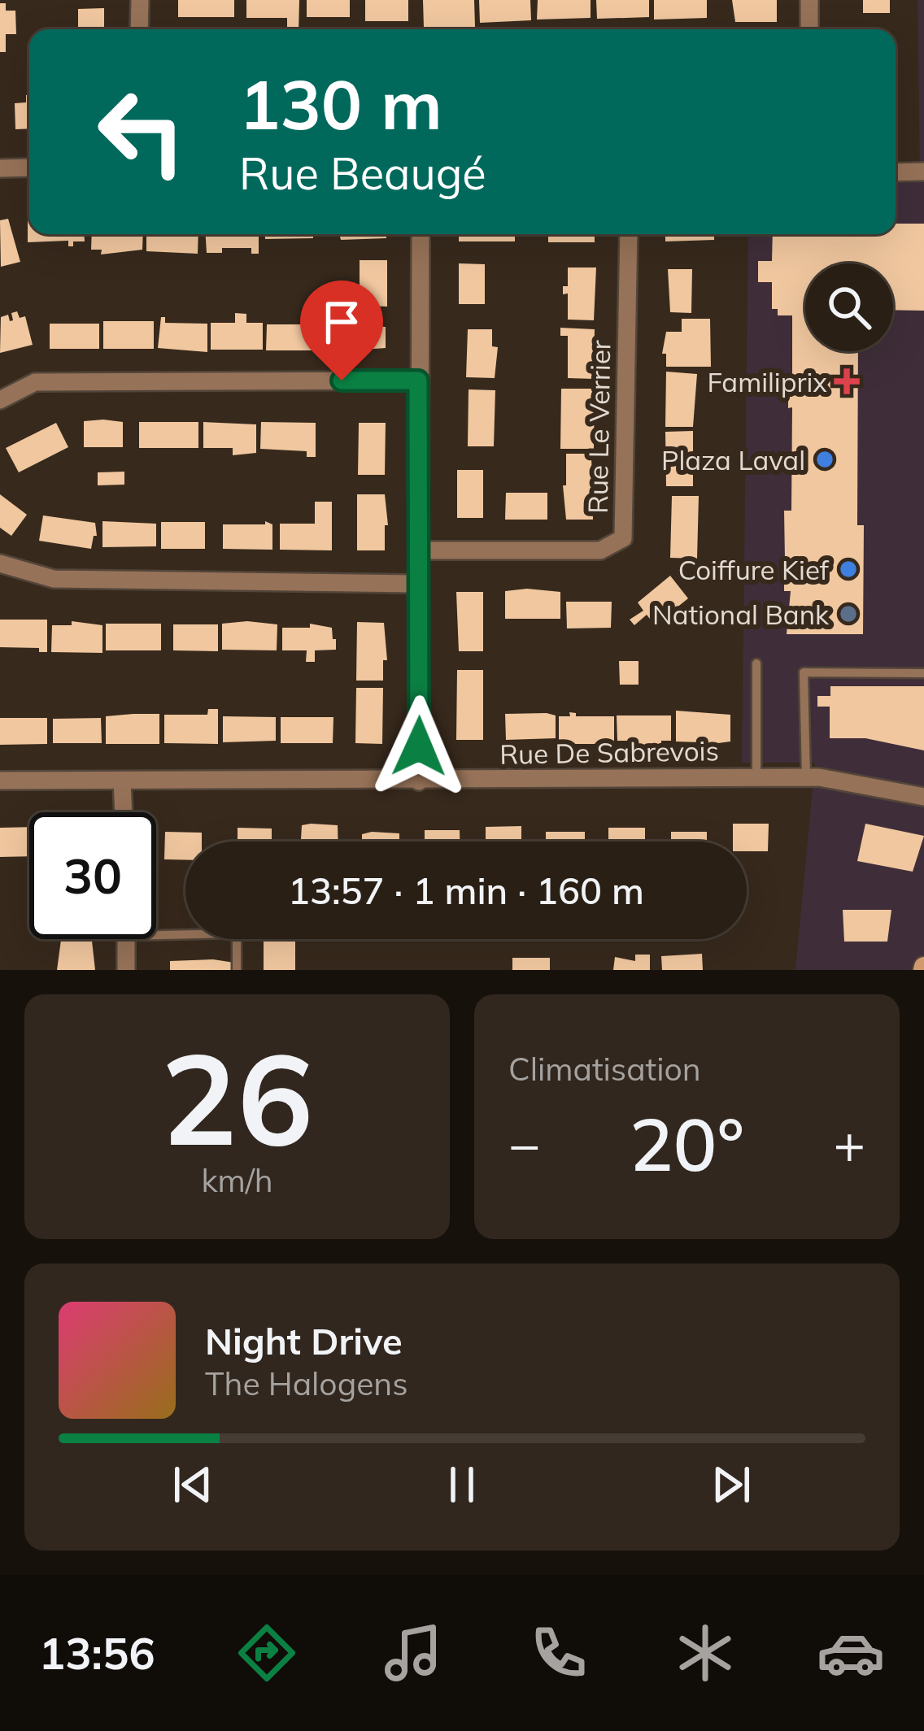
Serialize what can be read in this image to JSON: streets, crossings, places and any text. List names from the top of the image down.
{
  "streets": {
    "street": ["Rue Le Verrier", "Rue De Sabrevois"]
  },
  "places": {
    "health": ["Familiprix"],
    "other": ["Plaza Laval", "Coiffure Kief", "National Bank"]
  },
  "page": {
    "turn": ["130 m", "Rue Beaugé"],
    "limit": "30",
    "trip": "13:57 · 1 min · 160 m",
    "tile": [
      ["26", "km/h"],
      "Climatisation"
    ],
    "heat": ["−", "20°", "+"],
    "song": ["Night Drive", "The Halogens"],
    "tabs": "13:56"
  }
}
